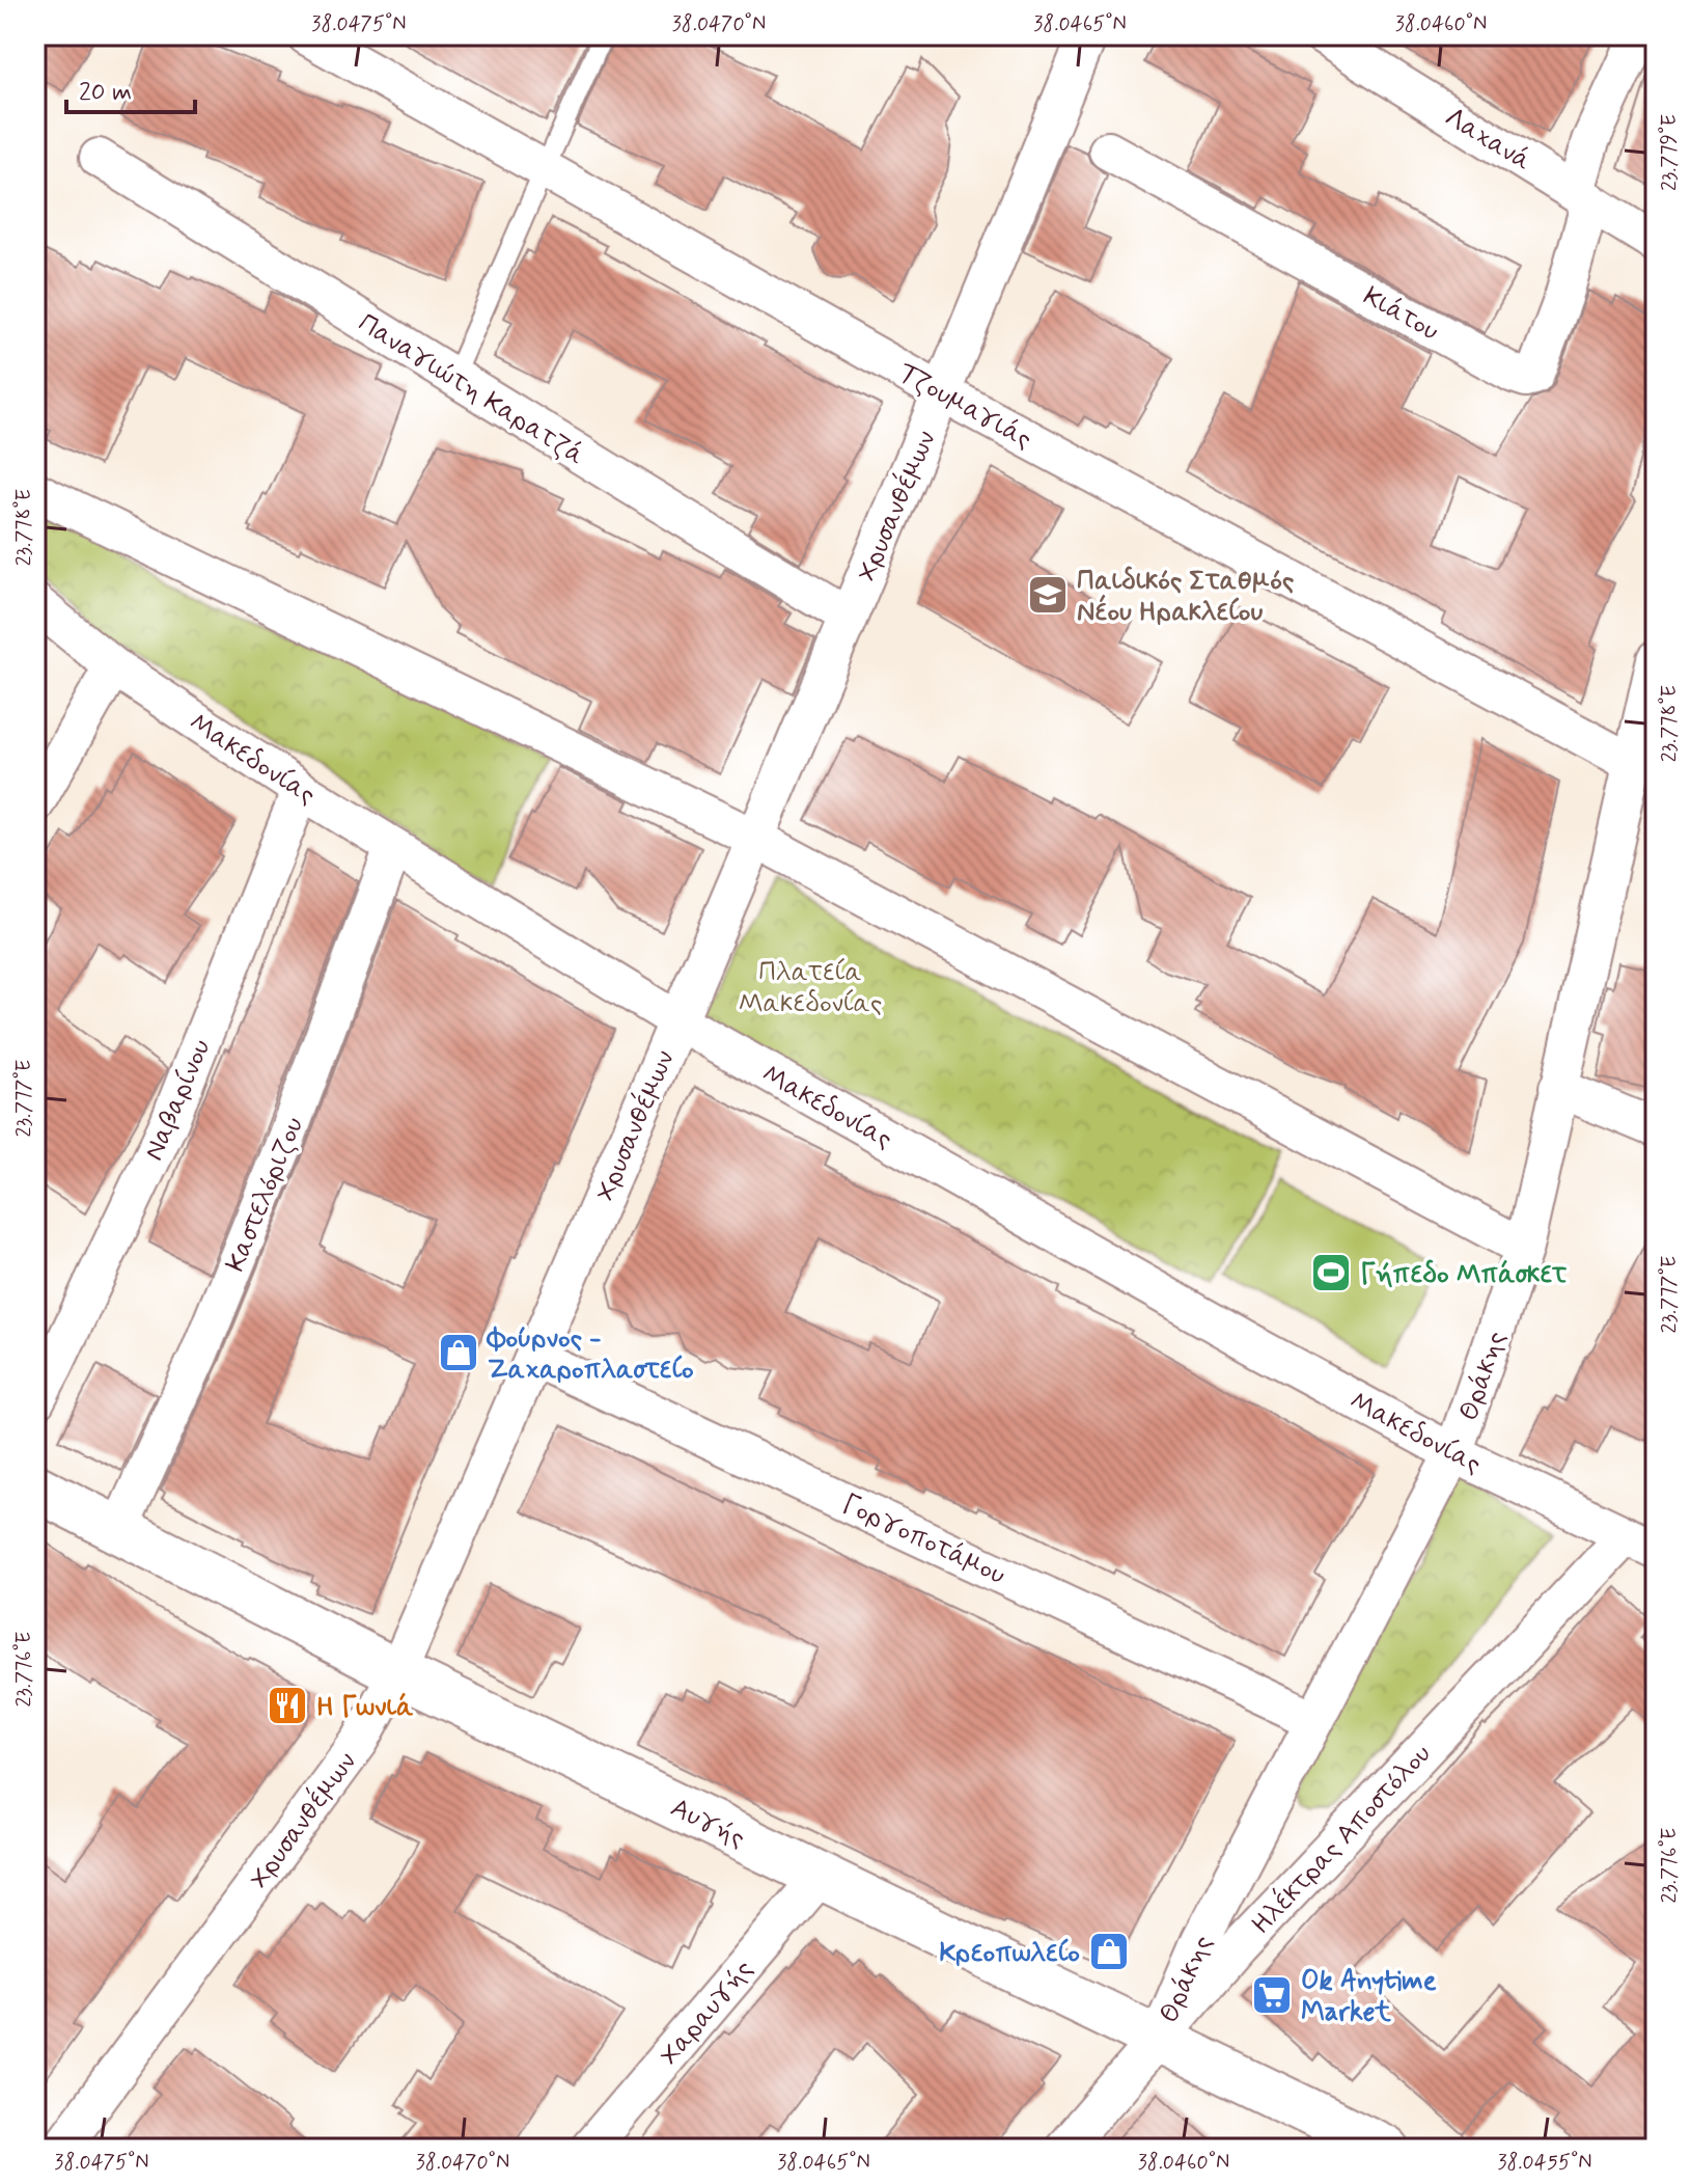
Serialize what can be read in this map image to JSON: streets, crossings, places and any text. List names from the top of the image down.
{
  "streets": {
    "street": [
      "Λαχανά",
      "Κιάτου",
      "Παναγιώτη Καρατζά",
      "Τζουμαγιάς",
      "Χρυσανθέμων",
      "Μακεδονίας",
      "Ναβαρίνου",
      "Καστελόριζου",
      "Θράκης",
      "Γοργοποτάμου",
      "Αυγής",
      "Ηλέκτρας Αποστόλου",
      "Χαραυγής"
    ]
  },
  "crossings": [
    ["Λαχανά", "Κιάτου"],
    ["Παναγιώτη Καρατζά", "Χρυσανθέμων"],
    ["Τζουμαγιάς", "Χρυσανθέμων"],
    ["Τζουμαγιάς", "Θράκης"],
    ["Χρυσανθέμων", "Μακεδονίας"],
    ["Χρυσανθέμων", "Γοργοποτάμου"],
    ["Χρυσανθέμων", "Αυγής"],
    ["Μακεδονίας", "Ναβαρίνου"],
    ["Μακεδονίας", "Καστελόριζου"],
    ["Μακεδονίας", "Θράκης"],
    ["Μακεδονίας", "Ηλέκτρας Αποστόλου"],
    ["Καστελόριζου", "Αυγής"],
    ["Θράκης", "Γοργοποτάμου"],
    ["Θράκης", "Αυγής"],
    ["Θράκης", "Ηλέκτρας Αποστόλου"],
    ["Αυγής", "Ηλέκτρας Αποστόλου"],
    ["Αυγής", "Χαραυγής"]
  ],
  "parks": ["Πλατεία Μακεδονίας"],
  "places": {
    "school or university": ["Παιδικός Σταθμός Νέου Ηρακλείου"],
    "sports": ["Γήπεδο Μπάσκετ"],
    "shop": ["Φούρνος - Ζαχαροπλαστείο", "Κρεοπωλείο"],
    "restaurant": ["Η Γωνιά"],
    "supermarket": ["Ok Anytime Market"]
  },
  "scale_bar": "20 m",
  "coordinates": [
    "38.0475°N",
    "38.0470°N",
    "38.0465°N",
    "38.0460°N",
    "23.779°E",
    "23.778°E",
    "23.777°E",
    "23.776°E",
    "38.0455°N"
  ]
}
